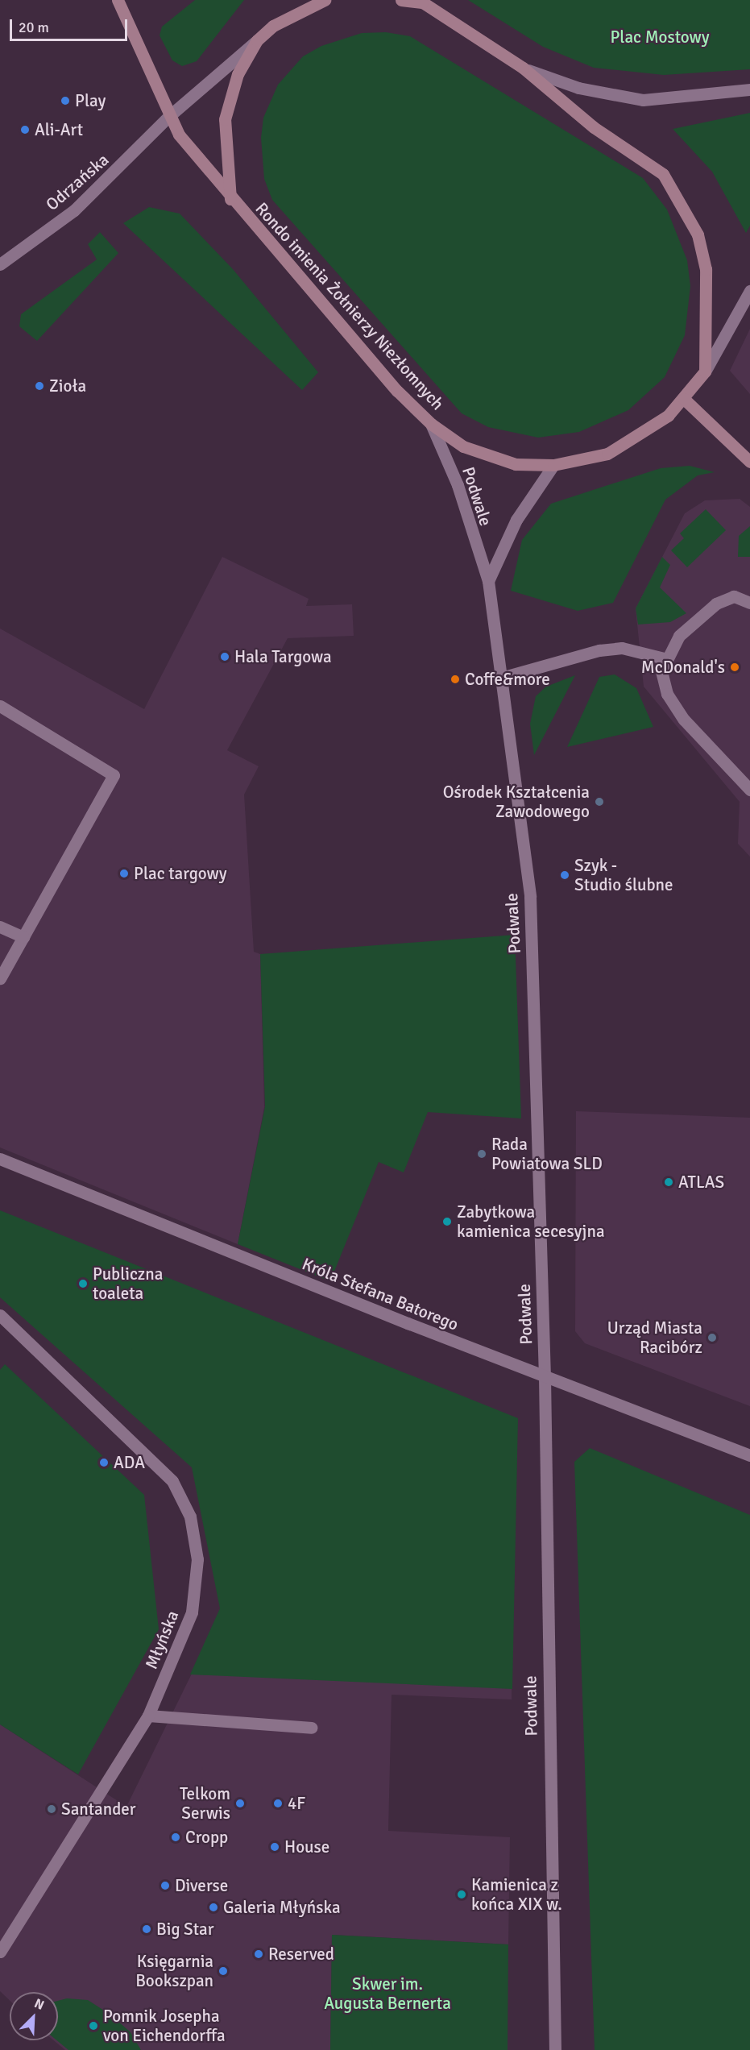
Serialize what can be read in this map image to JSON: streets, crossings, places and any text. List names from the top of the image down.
{
  "streets": {
    "main road": ["Rondo imienia Żołnierzy Niezłomnych"],
    "street": [
      "Odrzańska",
      "Podwale",
      "Króla Stefana Batorego",
      "Młyńska"
    ]
  },
  "crossings": [
    ["Rondo imienia Żołnierzy Niezłomnych", "Podwale"],
    ["Podwale", "Króla Stefana Batorego"]
  ],
  "parks": ["Plac Mostowy", "Skwer im. Augusta Bernerta"],
  "places": [
    "Play",
    "Ali-Art",
    "Zioła",
    "Hala Targowa",
    "McDonald's",
    "Coffe&more",
    "Ośrodek Kształcenia Zawodowego",
    "Plac targowy",
    "Szyk - Studio ślubne",
    "Rada Powiatowa SLD",
    "ATLAS",
    "Zabytkowa kamienica secesyjna",
    "Publiczna toaleta",
    "Urząd Miasta Racibórz",
    "ADA",
    "Telkom Serwis",
    "4F",
    "Santander",
    "Cropp",
    "House",
    "Diverse",
    "Kamienica z końca XIX w.",
    "Galeria Młyńska",
    "Big Star",
    "Reserved",
    "Księgarnia Bookszpan",
    "Pomnik Josepha von Eichendorffa"
  ],
  "scale_bar": "20 m",
  "north": "top right"
}
